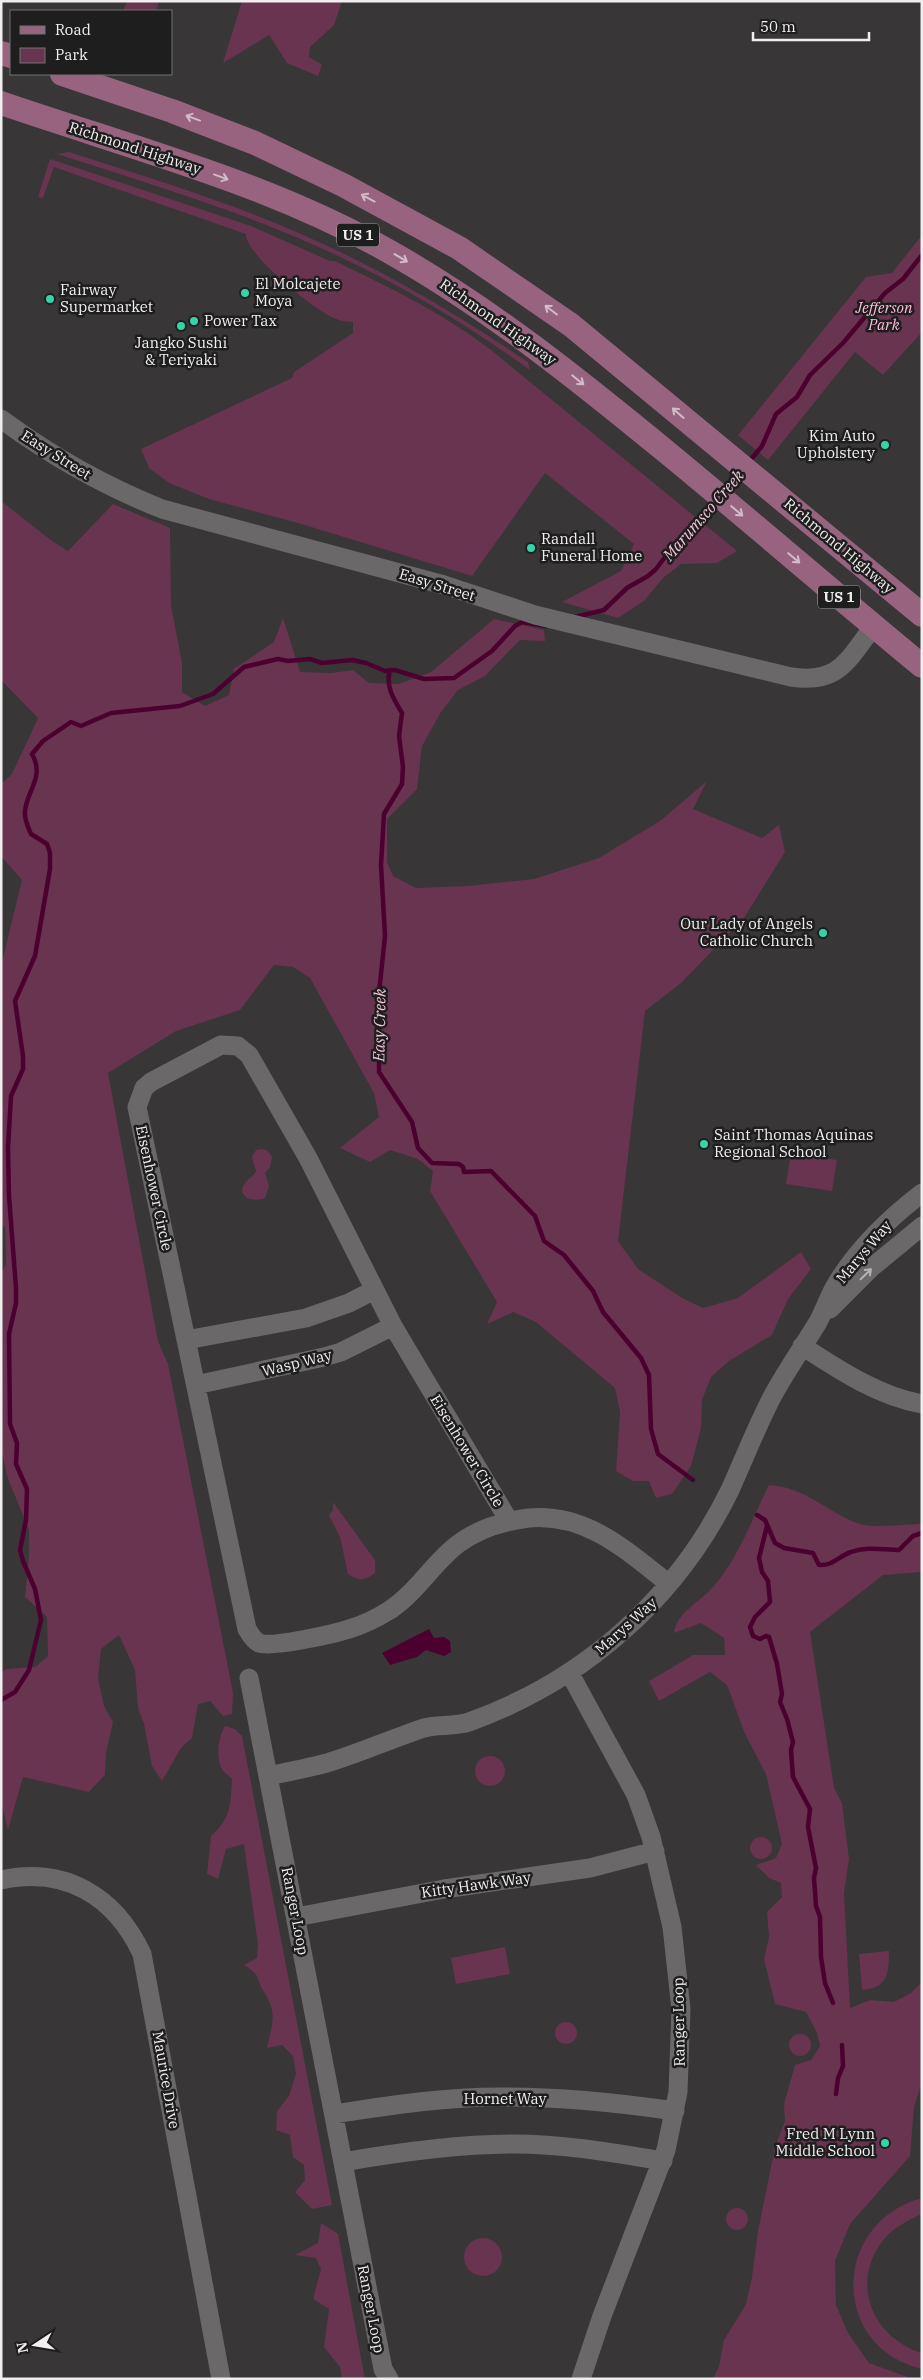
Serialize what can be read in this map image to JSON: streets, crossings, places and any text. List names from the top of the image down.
{
  "streets": {
    "main road": ["Richmond Highway", "US 1"],
    "street": [
      "Easy Street",
      "Eisenhower Circle",
      "Marys Way",
      "Wasp Way",
      "Kitty Hawk Way",
      "Ranger Loop",
      "Maurice Drive",
      "Hornet Way"
    ]
  },
  "crossings": [
    ["Richmond Highway", "Easy Street"],
    ["Eisenhower Circle", "Marys Way"],
    ["Eisenhower Circle", "Wasp Way"],
    ["Marys Way", "Ranger Loop"],
    ["Kitty Hawk Way", "Ranger Loop"],
    ["Ranger Loop", "Hornet Way"]
  ],
  "water": ["Marumsco Creek", "Easy Creek"],
  "parks": ["Jefferson Park"],
  "places": [
    "El Molcajete Moya",
    "Fairway Supermarket",
    "Power Tax",
    "Jangko Sushi & Teriyaki",
    "Kim Auto Upholstery",
    "Randall Funeral Home",
    "Our Lady of Angels Catholic Church",
    "Saint Thomas Aquinas Regional School",
    "Fred M Lynn Middle School"
  ],
  "legend": ["Road", "Park"],
  "scale_bar": "50 m",
  "north": "left"
}
